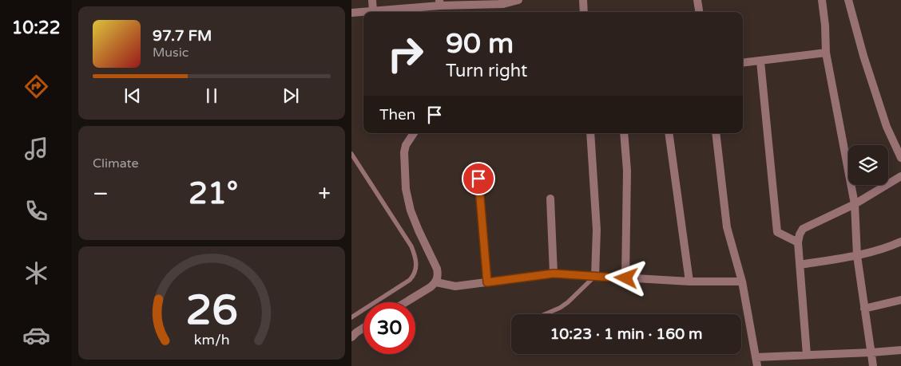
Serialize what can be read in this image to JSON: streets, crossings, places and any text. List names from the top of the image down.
{
  "page": {
    "tabs": "10:22",
    "turn": ["90 m", "Turn right"],
    "song": ["97.7 FM", "Music"],
    "then": "Then",
    "tile": "Climate",
    "heat": ["−", "21°", "+"],
    "limit": "30",
    "trip": "10:23 · 1 min · 160 m",
    "gauge": ["26", "km/h"]
  }
}
